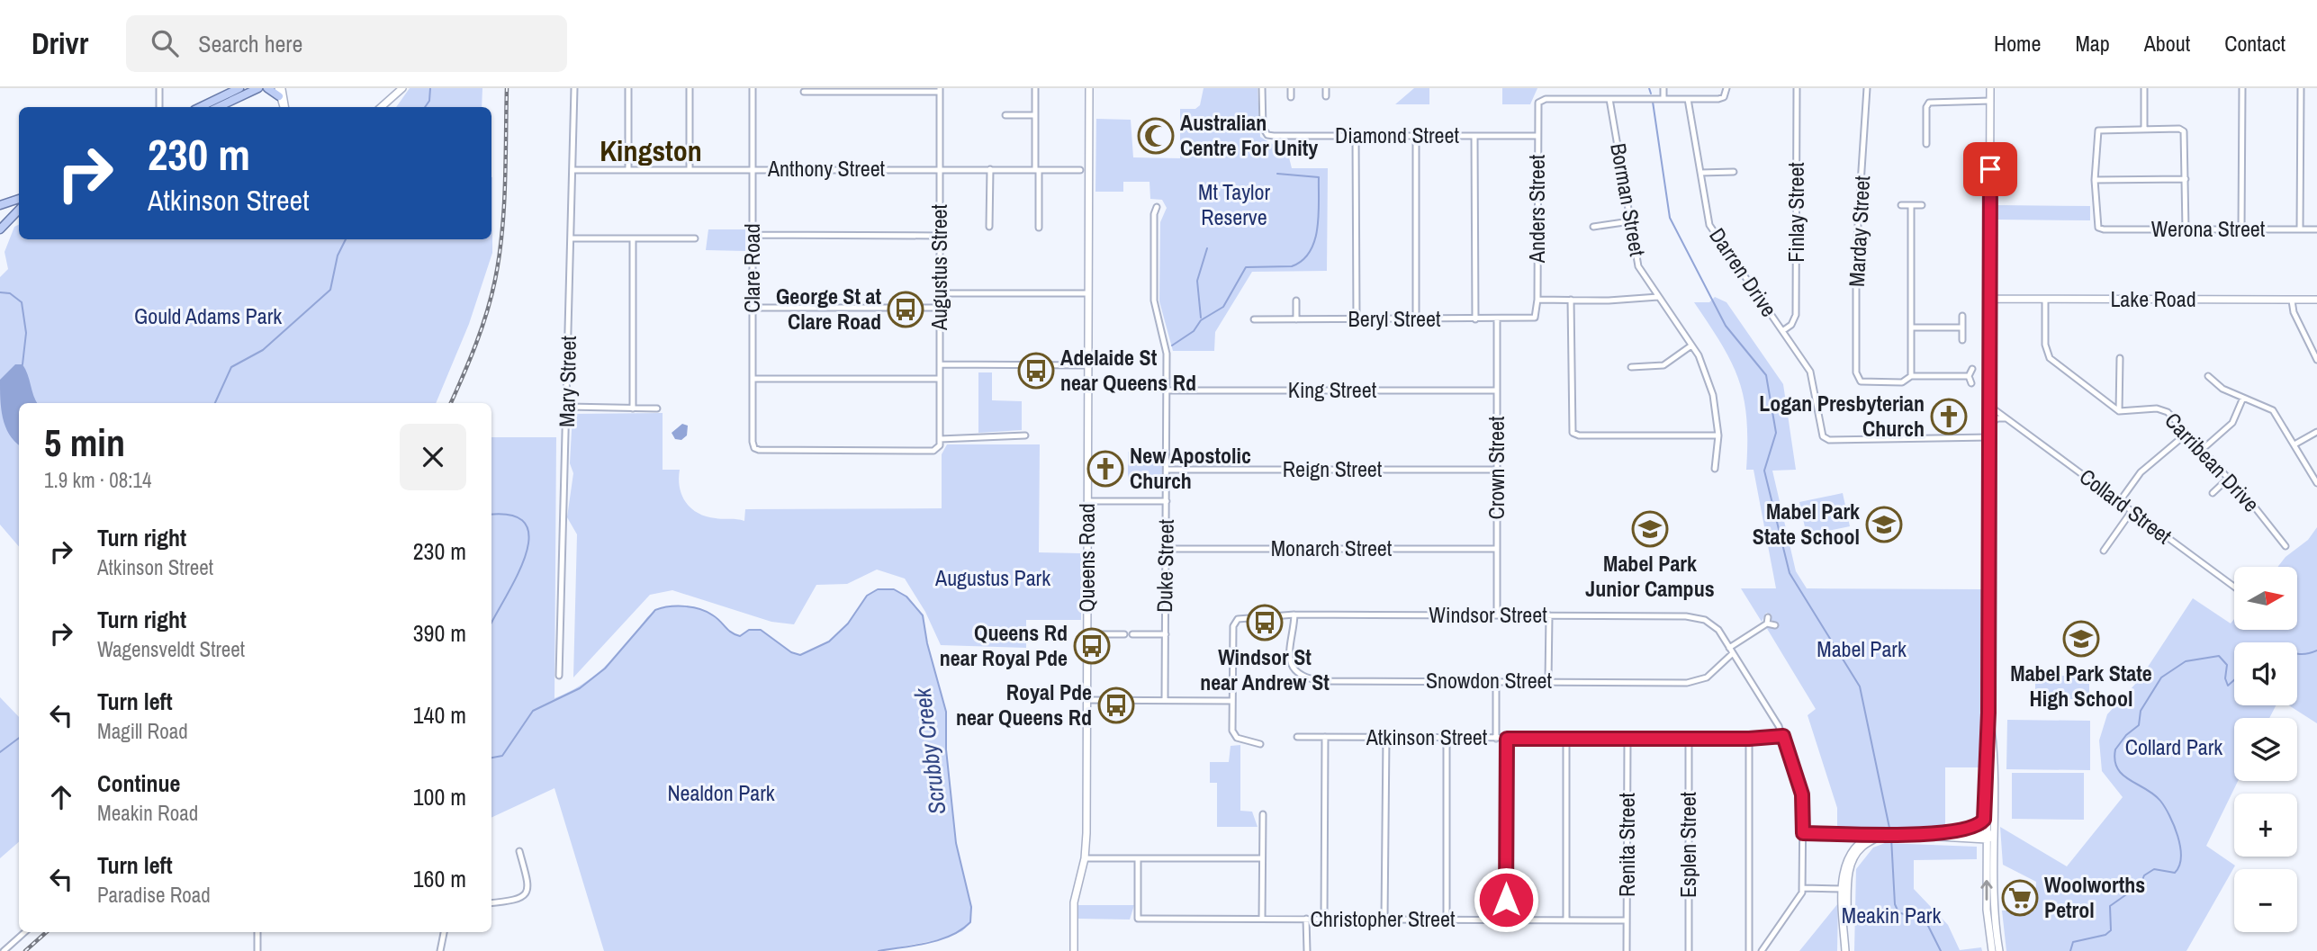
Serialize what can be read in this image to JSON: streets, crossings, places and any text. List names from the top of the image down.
{
  "streets": {
    "street": [
      "Diamond Street",
      "Anthony Street",
      "Borman Street",
      "Anders Street",
      "Finlay Street",
      "Werona Street",
      "Marday Street",
      "Augustus Street",
      "Clare Road",
      "Darren Drive",
      "Lake Road",
      "Beryl Street",
      "Mary Street",
      "King Street",
      "Carribean Drive",
      "Crown Street",
      "Reign Street",
      "Collard Street",
      "Monarch Street",
      "Queens Road",
      "Duke Street",
      "Windsor Street",
      "Snowdon Street",
      "Atkinson Street",
      "Renita Street",
      "Esplen Street",
      "Christopher Street"
    ]
  },
  "crossings": [
    ["Diamond Street", "Anders Street"],
    ["Anthony Street", "Augustus Street"],
    ["Anthony Street", "Clare Road"],
    ["Anthony Street", "Mary Street"],
    ["Borman Street", "Anders Street"],
    ["Anders Street", "Beryl Street"],
    ["Finlay Street", "Darren Drive"],
    ["Augustus Street", "Clare Road"],
    ["Beryl Street", "Crown Street"],
    ["King Street", "Crown Street"],
    ["King Street", "Duke Street"],
    ["Crown Street", "Reign Street"],
    ["Crown Street", "Monarch Street"],
    ["Crown Street", "Windsor Street"],
    ["Reign Street", "Duke Street"],
    ["Monarch Street", "Duke Street"],
    ["Windsor Street", "Snowdon Street"],
    ["Windsor Street", "Atkinson Street"],
    ["Atkinson Street", "Renita Street"],
    ["Atkinson Street", "Esplen Street"],
    ["Renita Street", "Christopher Street"]
  ],
  "districts": ["Kingston"],
  "water": ["Scrubby Creek"],
  "parks": [
    "Mt Taylor Reserve",
    "Gould Adams Park",
    "Augustus Park",
    "Mabel Park",
    "Collard Park",
    "Nealdon Park",
    "Meakin Park"
  ],
  "places": {
    "mosque": ["Australian Centre For Unity"],
    "bus stop": [
      "George St at Clare Road",
      "Adelaide St near Queens Rd",
      "Windsor St near Andrew St",
      "Queens Rd near Royal Pde",
      "Royal Pde near Queens Rd"
    ],
    "church": ["Logan Presbyterian Church", "New Apostolic Church"],
    "school or university": ["Mabel Park State School", "Mabel Park Junior Campus", "Mabel Park State High School"],
    "supermarket": ["Woolworths Petrol"]
  },
  "north": "right",
  "page": {
    "header": "Drivr",
    "search": "Search here",
    "nav": [
      "Home",
      "Map",
      "About",
      "Contact"
    ],
    "turn": ["230 m", "Atkinson Street"],
    "heading": ["5 min", "1.9 km · 08:14"],
    "list": [
      {
        "name": "Turn right",
        "note": "Atkinson Street",
        "value": "230 m"
      },
      {
        "name": "Turn right",
        "note": "Wagensveldt Street",
        "value": "390 m"
      },
      {
        "name": "Turn left",
        "note": "Magill Road",
        "value": "140 m"
      },
      {
        "name": "Continue",
        "note": "Meakin Road",
        "value": "100 m"
      },
      {
        "name": "Turn left",
        "note": "Paradise Road",
        "value": "160 m"
      }
    ],
    "map_buttons": ["+", "−"]
  }
}
